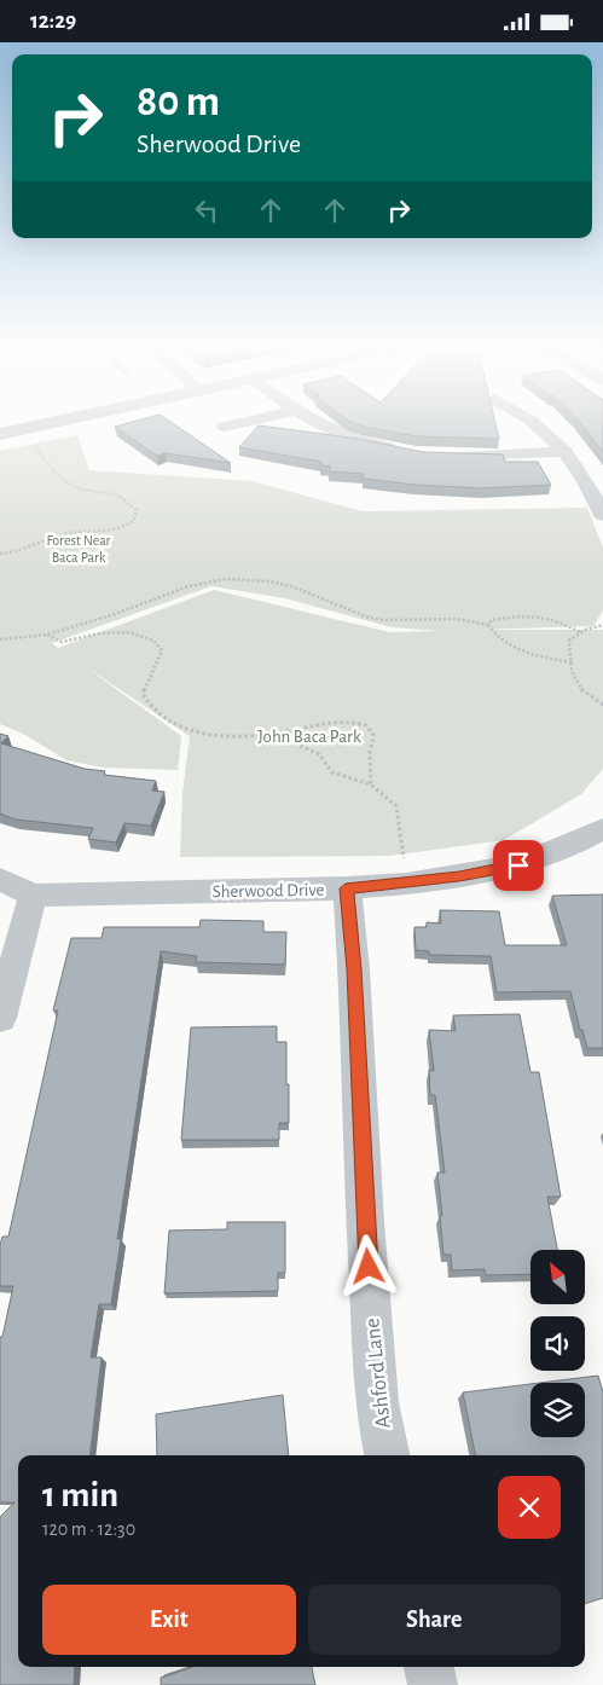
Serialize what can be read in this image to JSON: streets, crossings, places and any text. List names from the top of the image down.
{
  "streets": {
    "street": ["Sherwood Drive", "Ashford Lane"]
  },
  "crossings": [
    ["Sherwood Drive", "Ashford Lane"]
  ],
  "parks": ["Forest Near Baca Park", "John Baca Park"],
  "north": "top left",
  "page": {
    "status": "12:29",
    "turn": ["80 m", "Sherwood Drive"],
    "heading": ["1 min", "120 m · 12:30"],
    "buttons": ["Exit", "Share"]
  }
}
